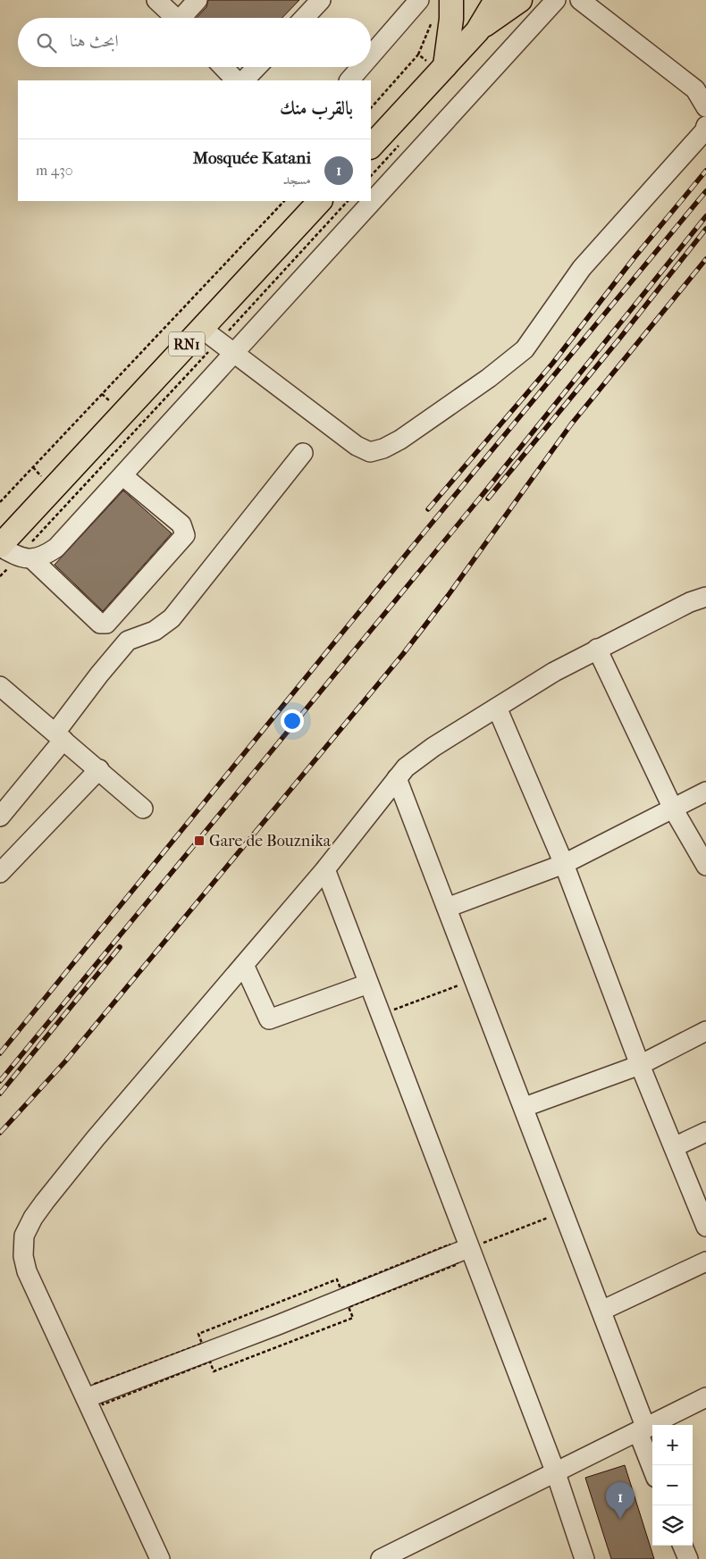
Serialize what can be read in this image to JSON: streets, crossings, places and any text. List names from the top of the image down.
{
  "streets": {
    "main road": ["RN1"]
  },
  "places": {
    "transit": ["Gare de Bouznika"]
  },
  "page": {
    "search": "ابحث هنا",
    "heading": "بالقرب منك",
    "list": [
      {
        "mark": "1",
        "name": "Mosquée Katani",
        "note": "مسجد",
        "value": "430 m"
      }
    ],
    "map_buttons": ["+", "−"],
    "pins": "1"
  }
}
